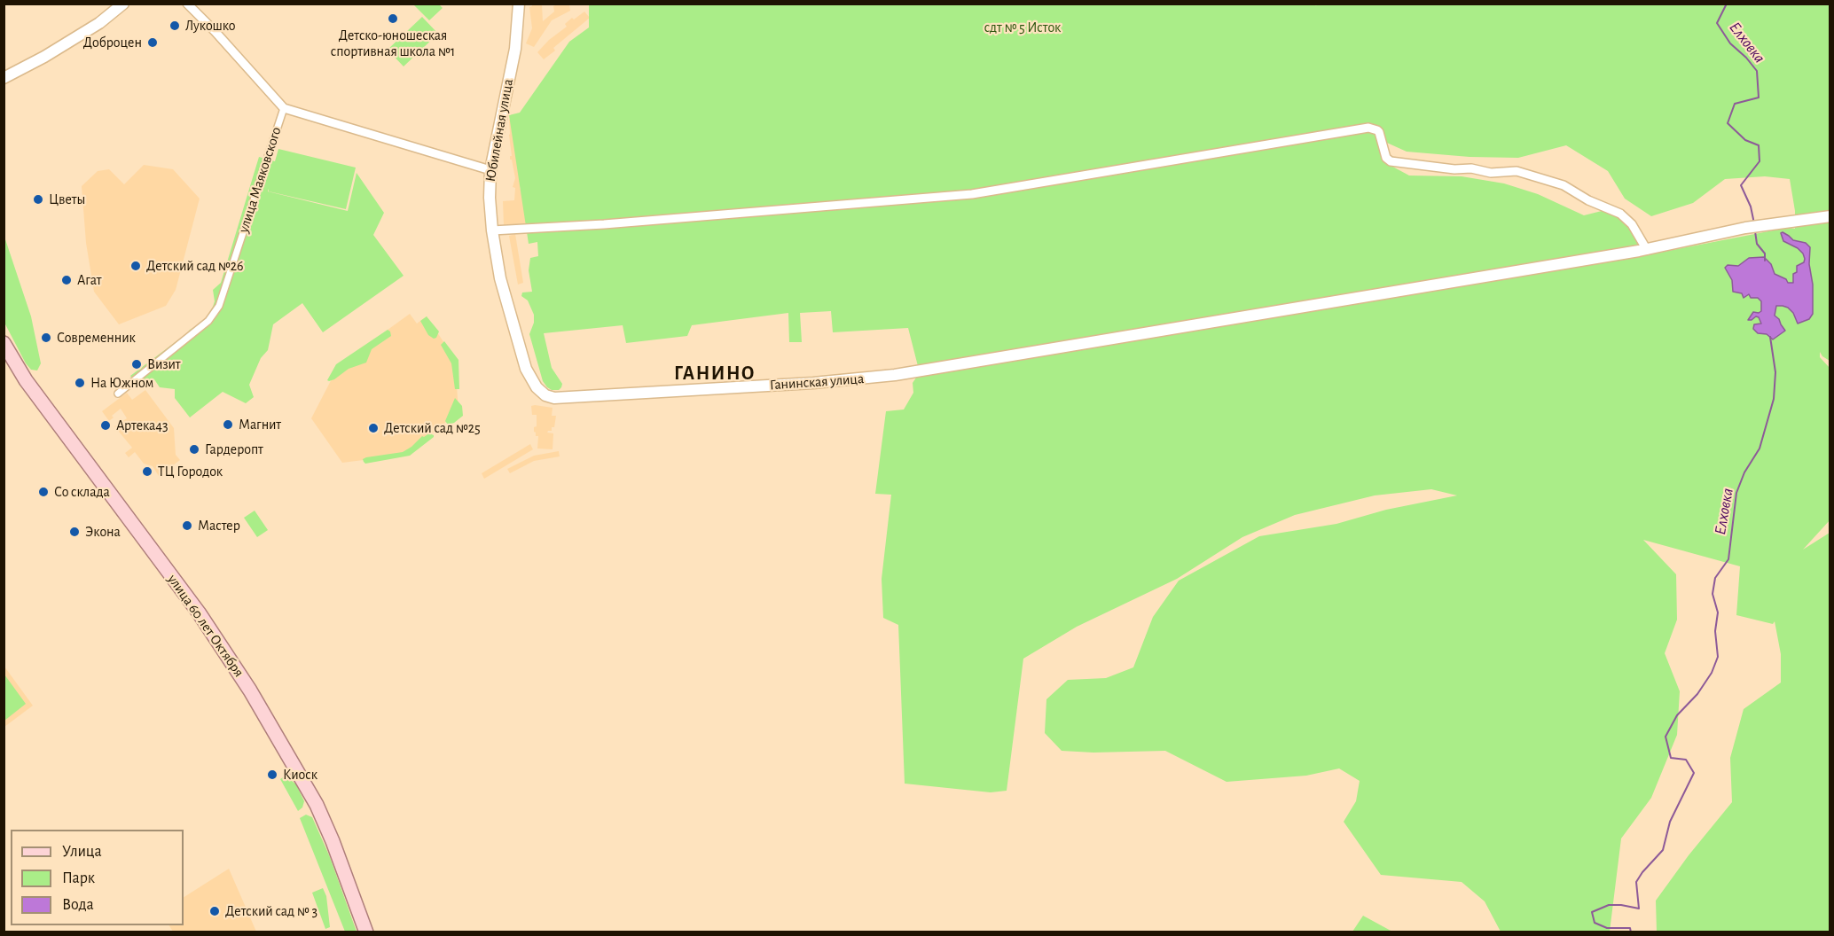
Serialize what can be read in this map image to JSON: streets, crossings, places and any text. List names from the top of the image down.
{
  "streets": {
    "main road": ["улица 60 лет Октября"],
    "street": ["Юбилейная улица", "улица Маяковского", "Ганинская улица"]
  },
  "crossings": [
    ["Юбилейная улица", "улица Маяковского"],
    ["Юбилейная улица", "Ганинская улица"]
  ],
  "districts": ["ГАНИНО"],
  "water": ["Елховка"],
  "parks": ["сдт № 5 Исток"],
  "places": [
    "Детско-юношеская спортивная школа №1",
    "Лукошко",
    "Доброцен",
    "Цветы",
    "Детский сад №26",
    "Агат",
    "Современник",
    "Визит",
    "На Южном",
    "Магнит",
    "Артека43",
    "Детский сад №25",
    "Гардеропт",
    "ТЦ Городок",
    "Со склада",
    "Мастер",
    "Экона",
    "Киоск",
    "Детский сад № 3"
  ],
  "legend": ["Улица", "Парк", "Вода"]
}
